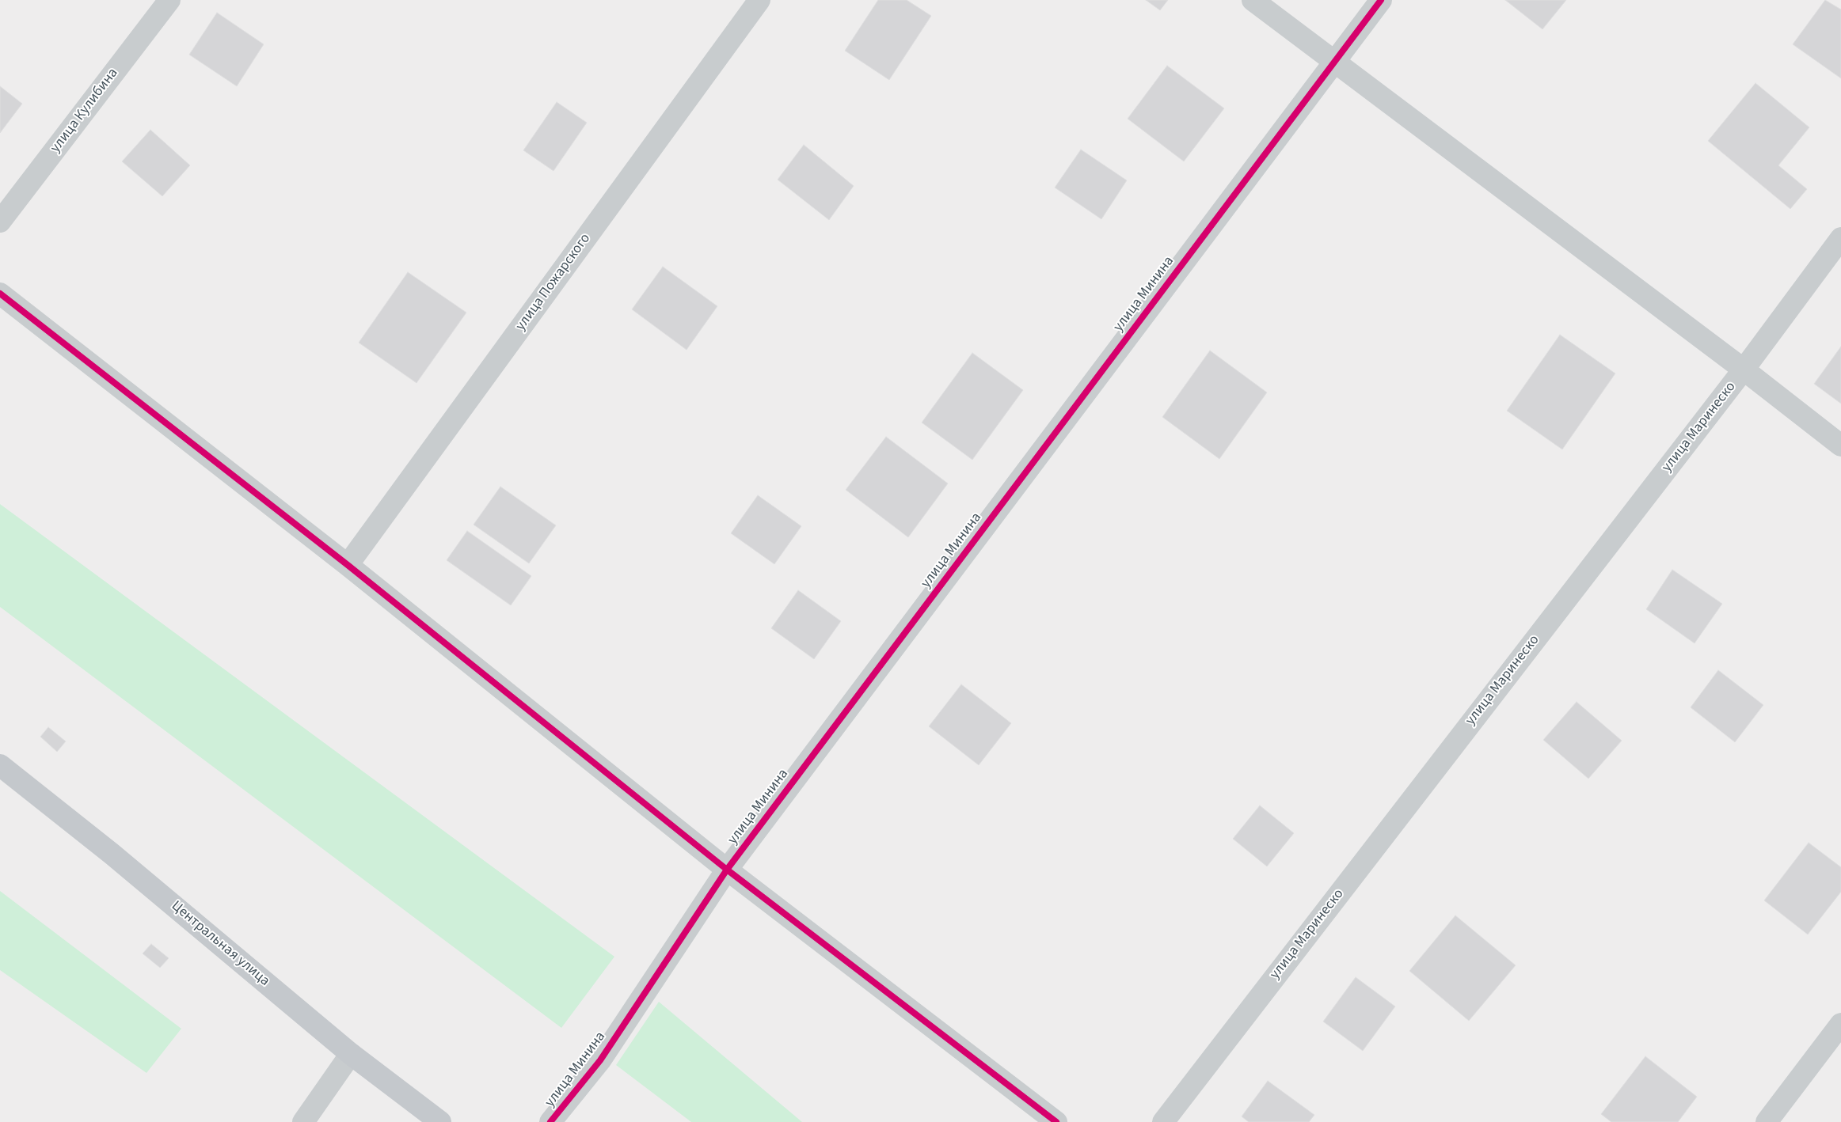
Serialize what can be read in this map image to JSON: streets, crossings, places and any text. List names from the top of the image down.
{
  "streets": {
    "main road": ["Центральная улица"],
    "street": [
      "улица Кулибина",
      "улица Пожарского",
      "улица Минина",
      "улица Маринеско"
    ]
  }
}
